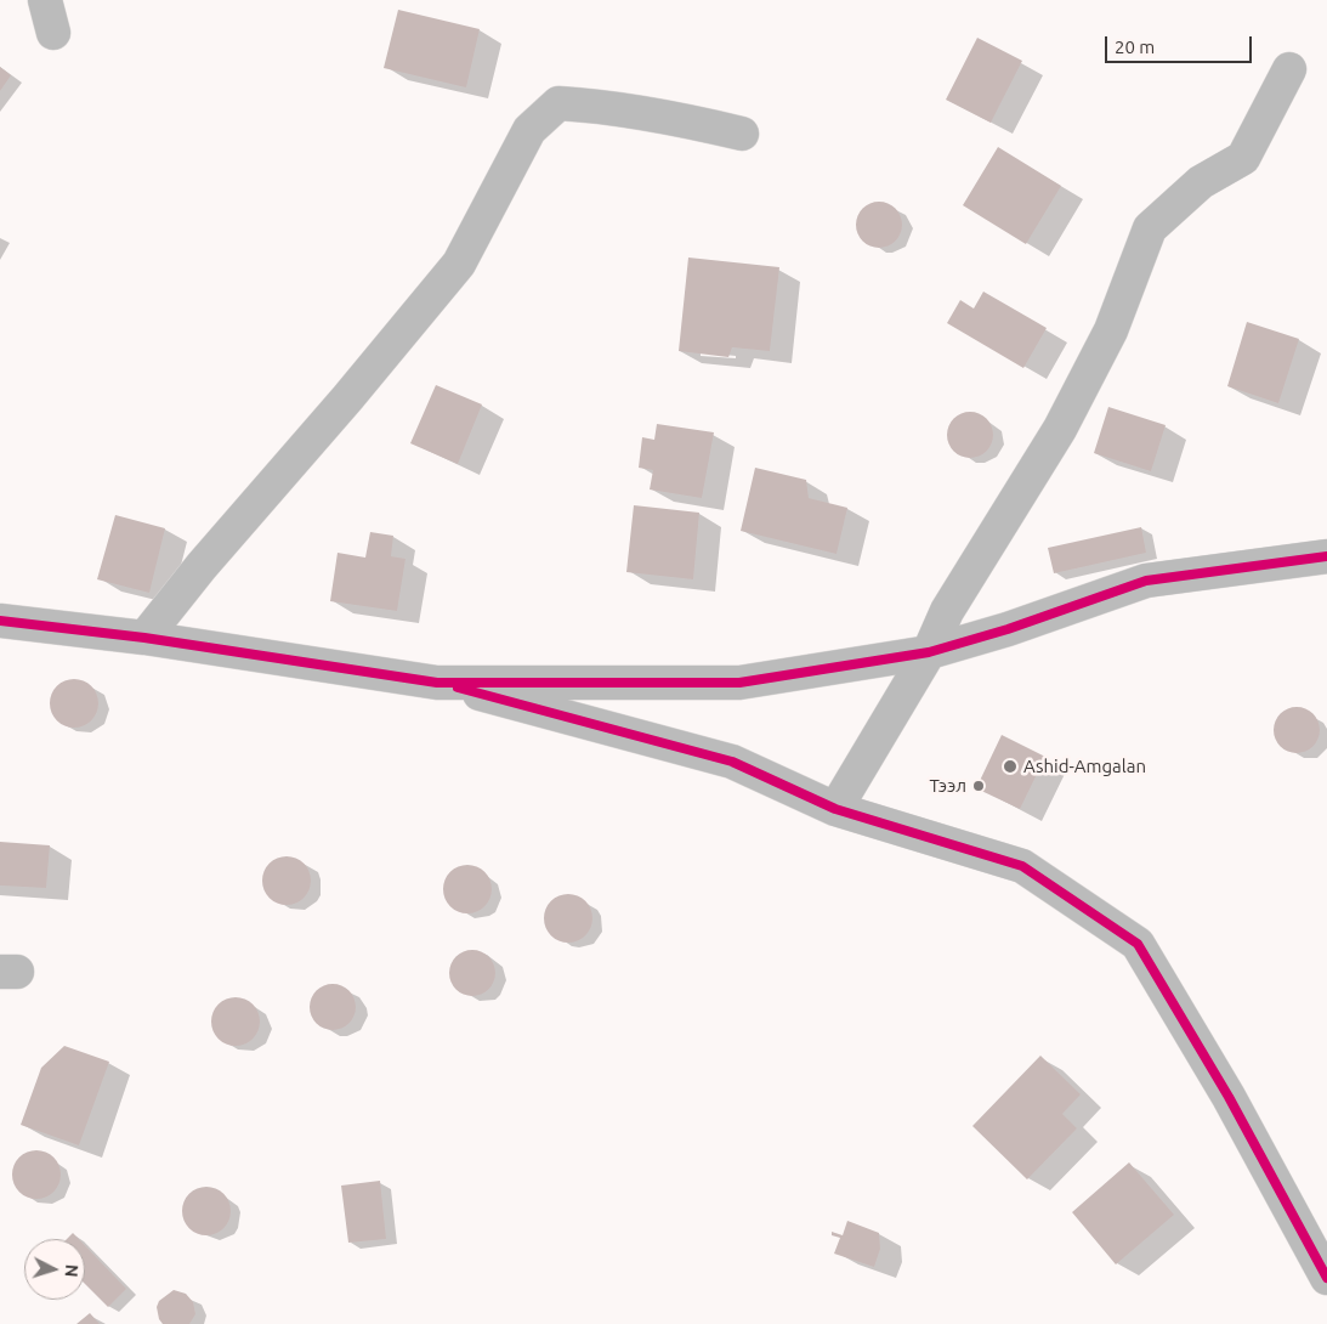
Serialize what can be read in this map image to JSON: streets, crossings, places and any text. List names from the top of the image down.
{
  "places": ["Ashid-Amgalan", "Тээл"],
  "scale_bar": "20 m",
  "north": "right"
}
